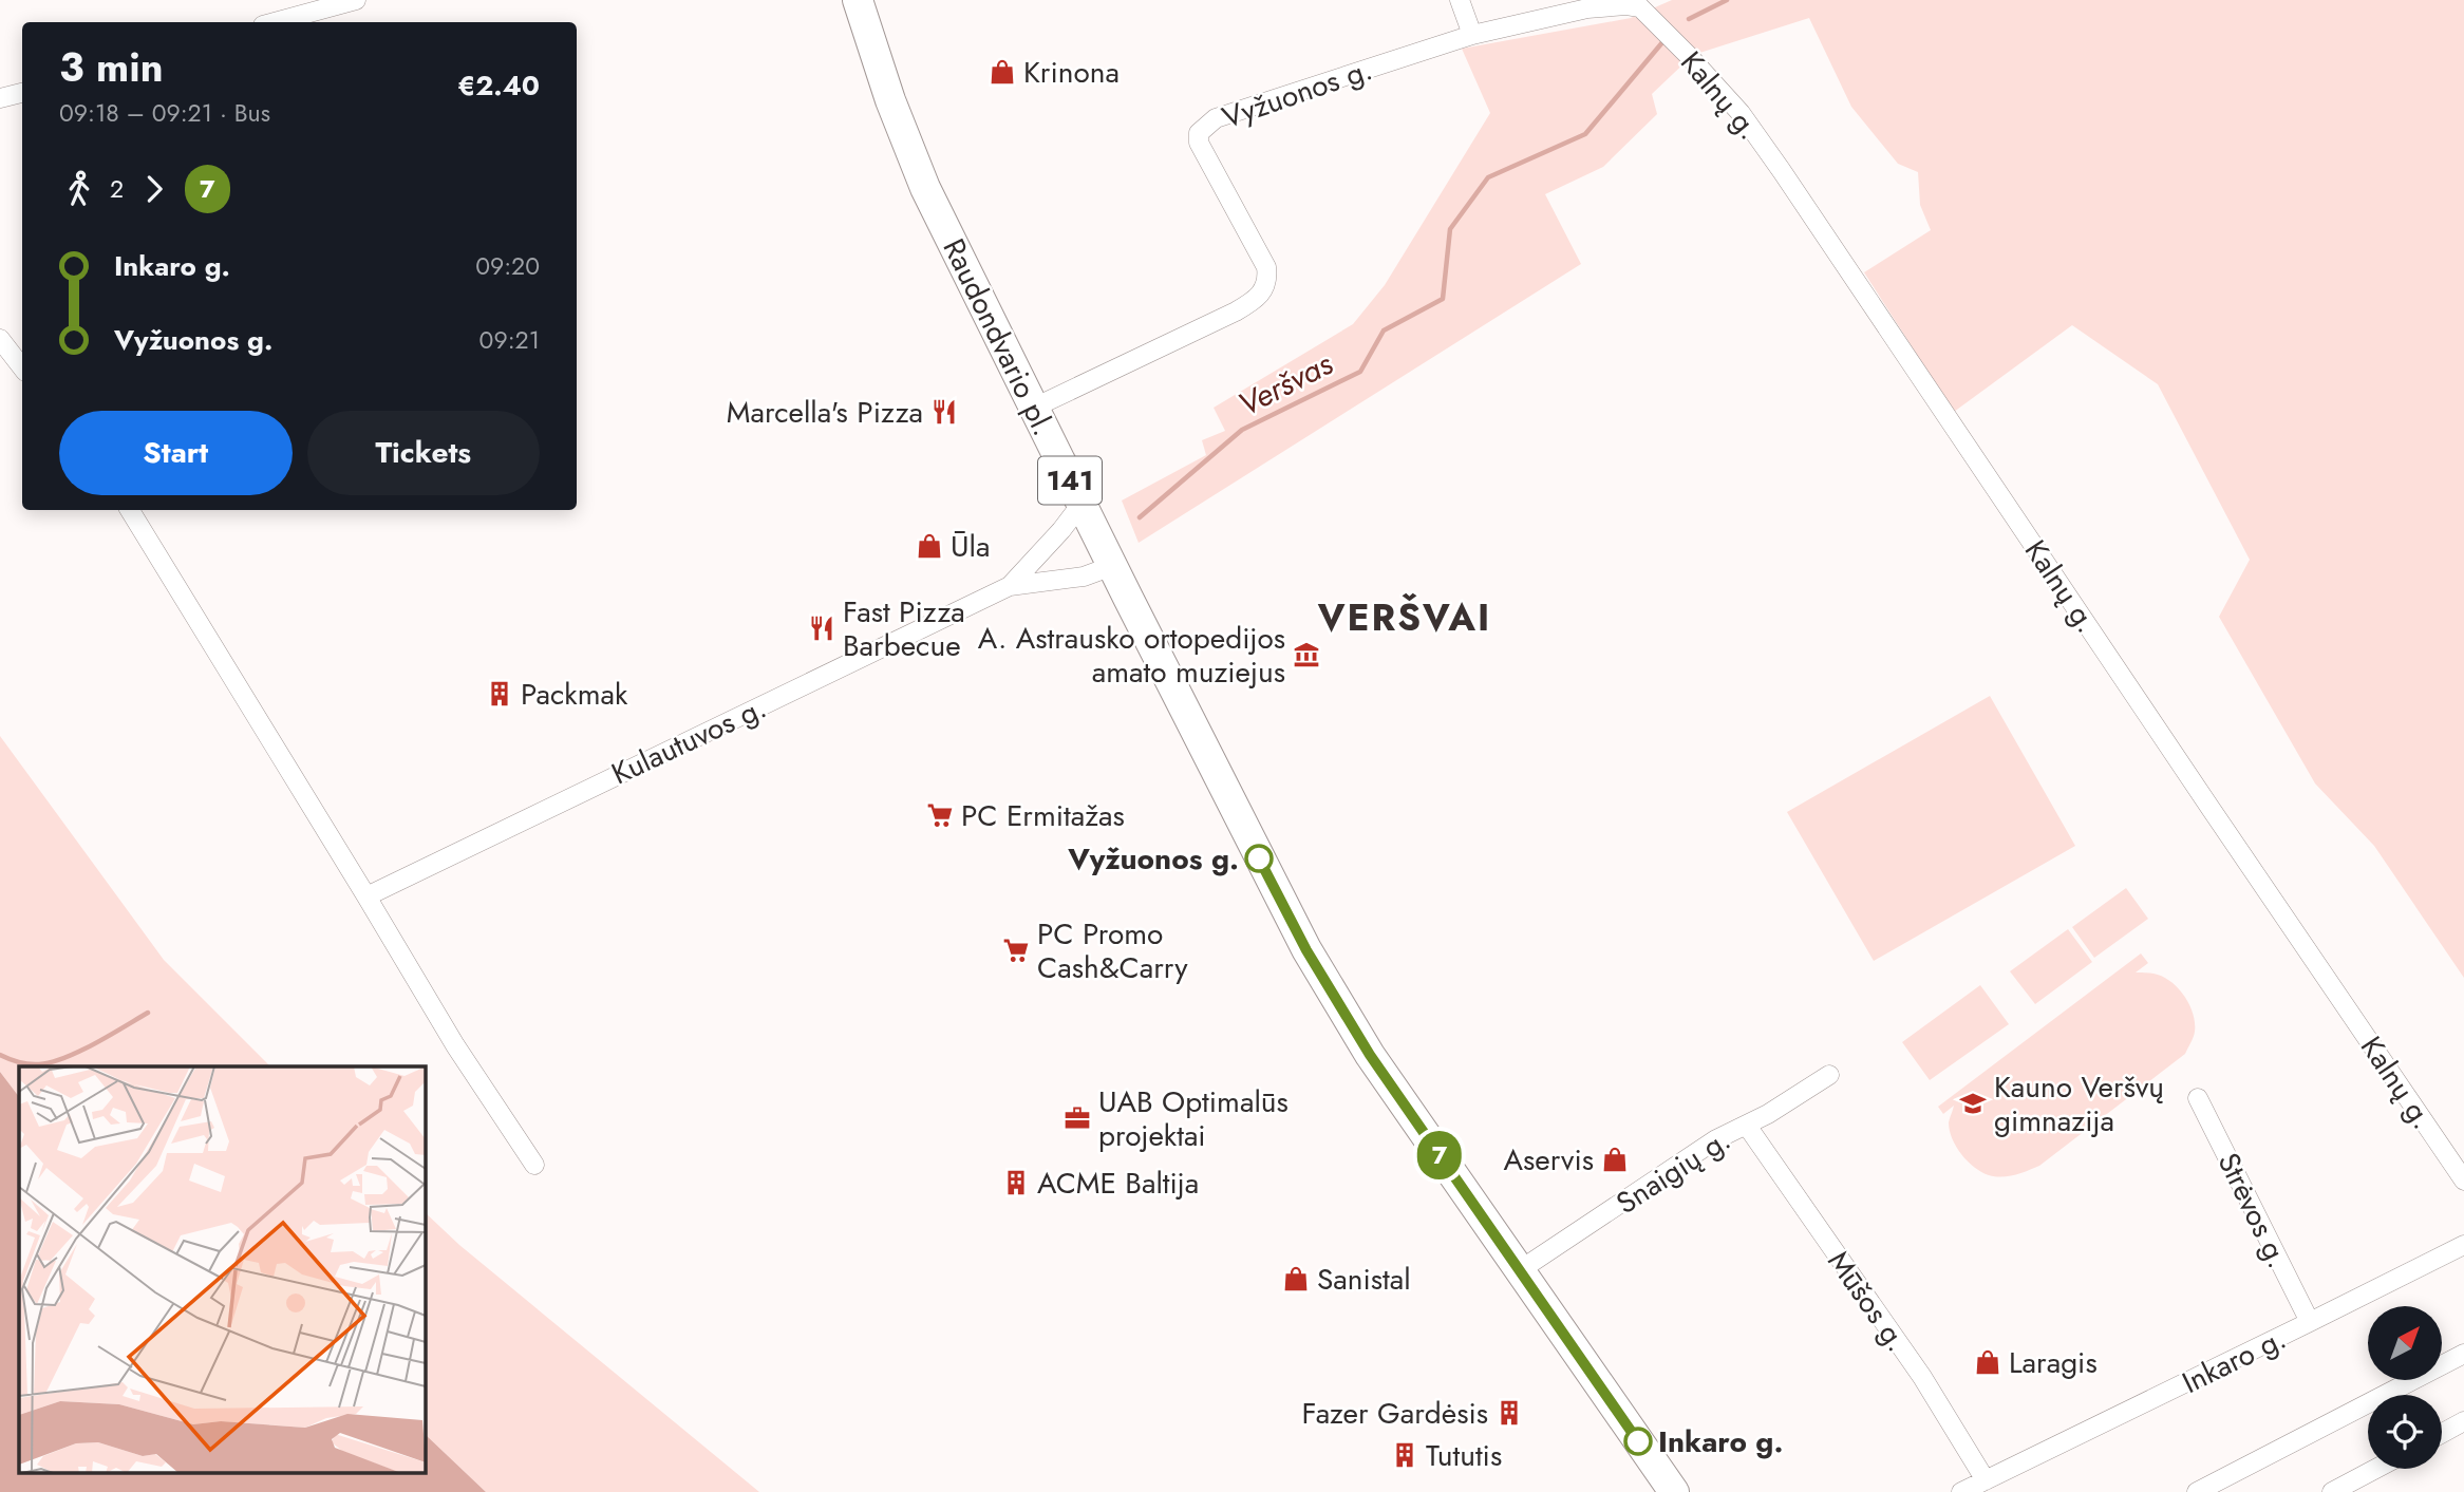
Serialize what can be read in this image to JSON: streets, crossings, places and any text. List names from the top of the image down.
{
  "streets": {
    "main road": ["Raudondvario pl.", "141"],
    "street": [
      "Vyžuonos g.",
      "Kalnų g.",
      "Kulautuvos g.",
      "Snaigių g.",
      "Strėvos g.",
      "Mūšos g.",
      "Inkaro g."
    ]
  },
  "crossings": [
    ["Vyžuonos g.", "Kalnų g."],
    ["Vyžuonos g.", "Raudondvario pl."],
    ["Raudondvario pl.", "Kulautuvos g."],
    ["Raudondvario pl.", "Snaigių g."],
    ["Snaigių g.", "Mūšos g."],
    ["Strėvos g.", "Inkaro g."],
    ["Mūšos g.", "Inkaro g."]
  ],
  "districts": ["VERŠVAI"],
  "water": ["Veršvas"],
  "places": {
    "shop": [
      "Krinona",
      "Ūla",
      "Aservis",
      "Sanistal",
      "Laragis"
    ],
    "restaurant": ["Marcella's Pizza", "Fast Pizza Barbecue"],
    "museum": ["A. Astrausko ortopedijos amato muziejus"],
    "building": [
      "Packmak",
      "ACME Baltija",
      "Fazer Gardėsis",
      "Tututis"
    ],
    "supermarket": ["PC Ermitažas", "PC Promo Cash&Carry"],
    "other": ["Vyžuonos g.", "Inkaro g."],
    "school or university": ["Kauno Veršvų gimnazija"],
    "office": ["UAB Optimalūs projektai"]
  },
  "lines": ["bus line 7"],
  "north": "top right",
  "page": {
    "on_map": "7",
    "heading": ["3 min", "09:18 – 09:21 · Bus", "€2.40"],
    "legs": ["2", "7"],
    "list": [
      {
        "name": "Inkaro g.",
        "value": "09:20"
      },
      {
        "name": "Vyžuonos g.",
        "value": "09:21"
      }
    ],
    "buttons": ["Start", "Tickets"]
  }
}
